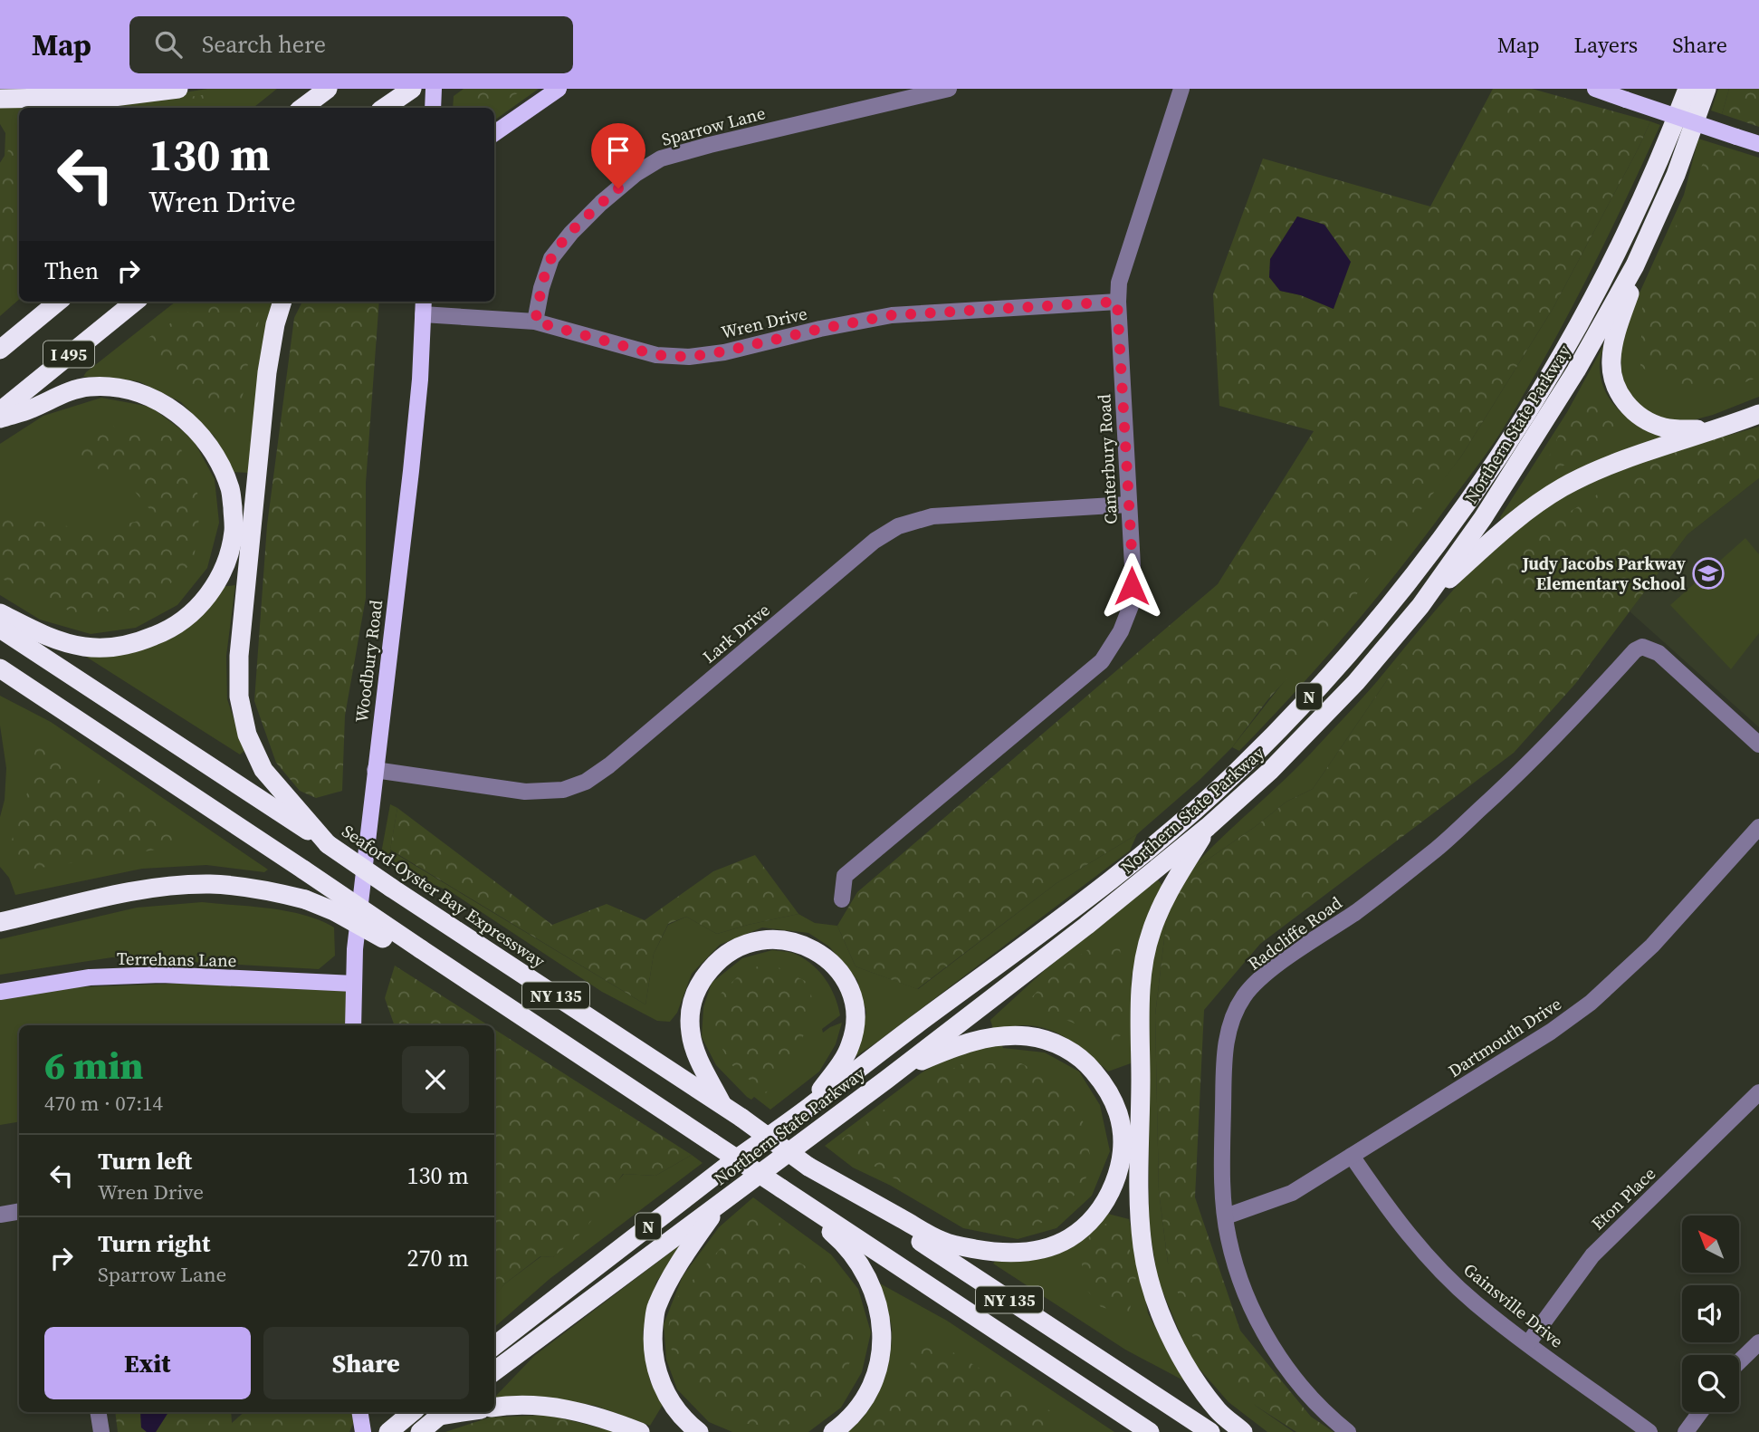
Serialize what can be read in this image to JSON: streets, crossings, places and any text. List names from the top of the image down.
{
  "streets": {
    "highway": [
      "I 495",
      "Northern State Parkway",
      "N",
      "Seaford-Oyster Bay Expressway",
      "NY 135"
    ],
    "main road": ["Woodbury Road", "Terrehans Lane"],
    "street": [
      "Sparrow Lane",
      "Wren Drive",
      "Canterbury Road",
      "Lark Drive",
      "Radcliffe Road",
      "Dartmouth Drive",
      "Eton Place",
      "Gainsville Drive"
    ]
  },
  "crossings": [
    ["Sparrow Lane", "Wren Drive"],
    ["Wren Drive", "Canterbury Road"],
    ["Wren Drive", "Woodbury Road"],
    ["Canterbury Road", "Lark Drive"],
    ["Lark Drive", "Woodbury Road"],
    ["Woodbury Road", "Terrehans Lane"],
    ["Radcliffe Road", "Dartmouth Drive"],
    ["Dartmouth Drive", "Gainsville Drive"],
    ["Eton Place", "Gainsville Drive"]
  ],
  "places": {
    "school or university": ["Judy Jacobs Parkway Elementary School"]
  },
  "north": "top left",
  "page": {
    "header": "Map",
    "search": "Search here",
    "nav": ["Map", "Layers", "Share"],
    "turn": ["130 m", "Wren Drive"],
    "then": "Then",
    "heading": ["6 min", "470 m · 07:14"],
    "list": [
      {
        "name": "Turn left",
        "note": "Wren Drive",
        "value": "130 m"
      },
      {
        "name": "Turn right",
        "note": "Sparrow Lane",
        "value": "270 m"
      }
    ],
    "buttons": ["Exit", "Share"]
  }
}
